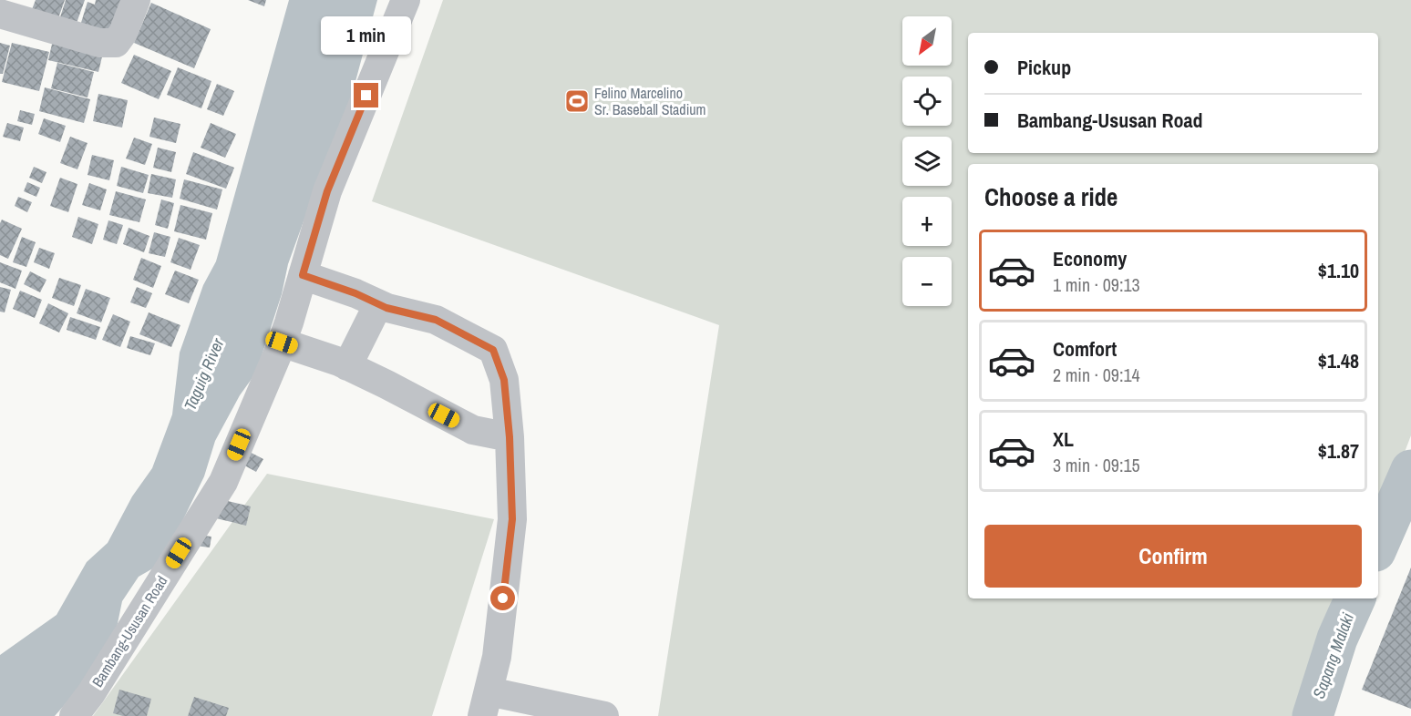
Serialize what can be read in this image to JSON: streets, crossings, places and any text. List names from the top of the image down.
{
  "streets": {
    "street": ["Bambang-Ususan Road"]
  },
  "water": ["Taguig River", "Sapang Malaki"],
  "places": {
    "sports": ["Felino Marcelino Sr. Baseball Stadium"]
  },
  "north": "bottom left",
  "page": {
    "map_buttons": ["+", "−"],
    "bubble": "1 min",
    "banner": ["Pickup", "Bambang-Ususan Road"],
    "heading": "Choose a ride",
    "list": [
      {
        "name": "Economy",
        "note": "1 min · 09:13",
        "value": "$1.10"
      },
      {
        "name": "Comfort",
        "note": "2 min · 09:14",
        "value": "$1.48"
      },
      {
        "name": "XL",
        "note": "3 min · 09:15",
        "value": "$1.87"
      }
    ],
    "buttons": "Confirm"
  }
}
